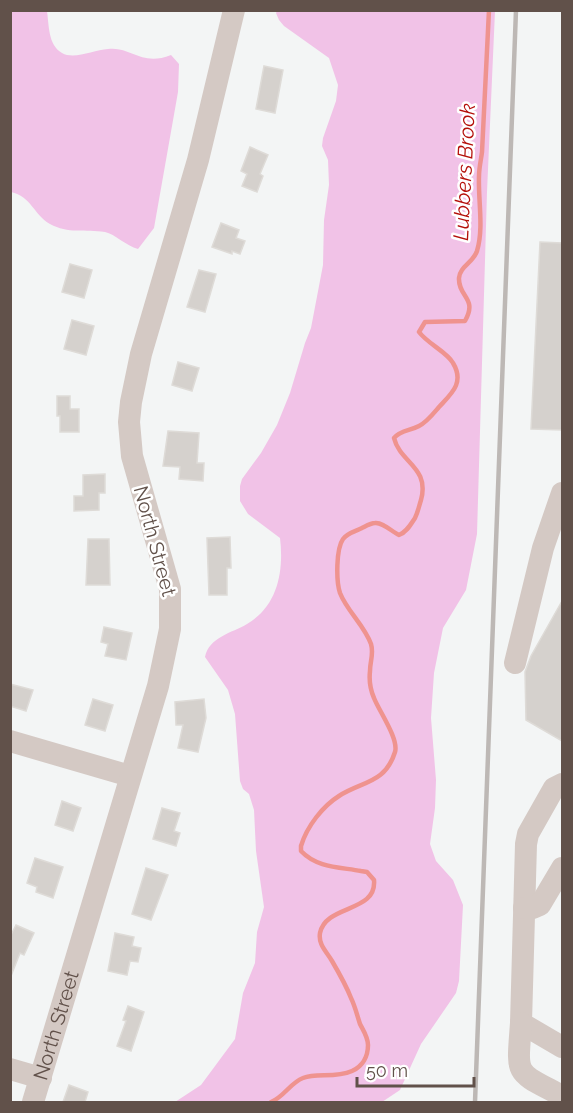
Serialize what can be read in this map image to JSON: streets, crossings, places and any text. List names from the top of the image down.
{
  "streets": {
    "street": ["North Street"]
  },
  "water": ["Lubbers Brook"],
  "scale_bar": "50 m"
}
